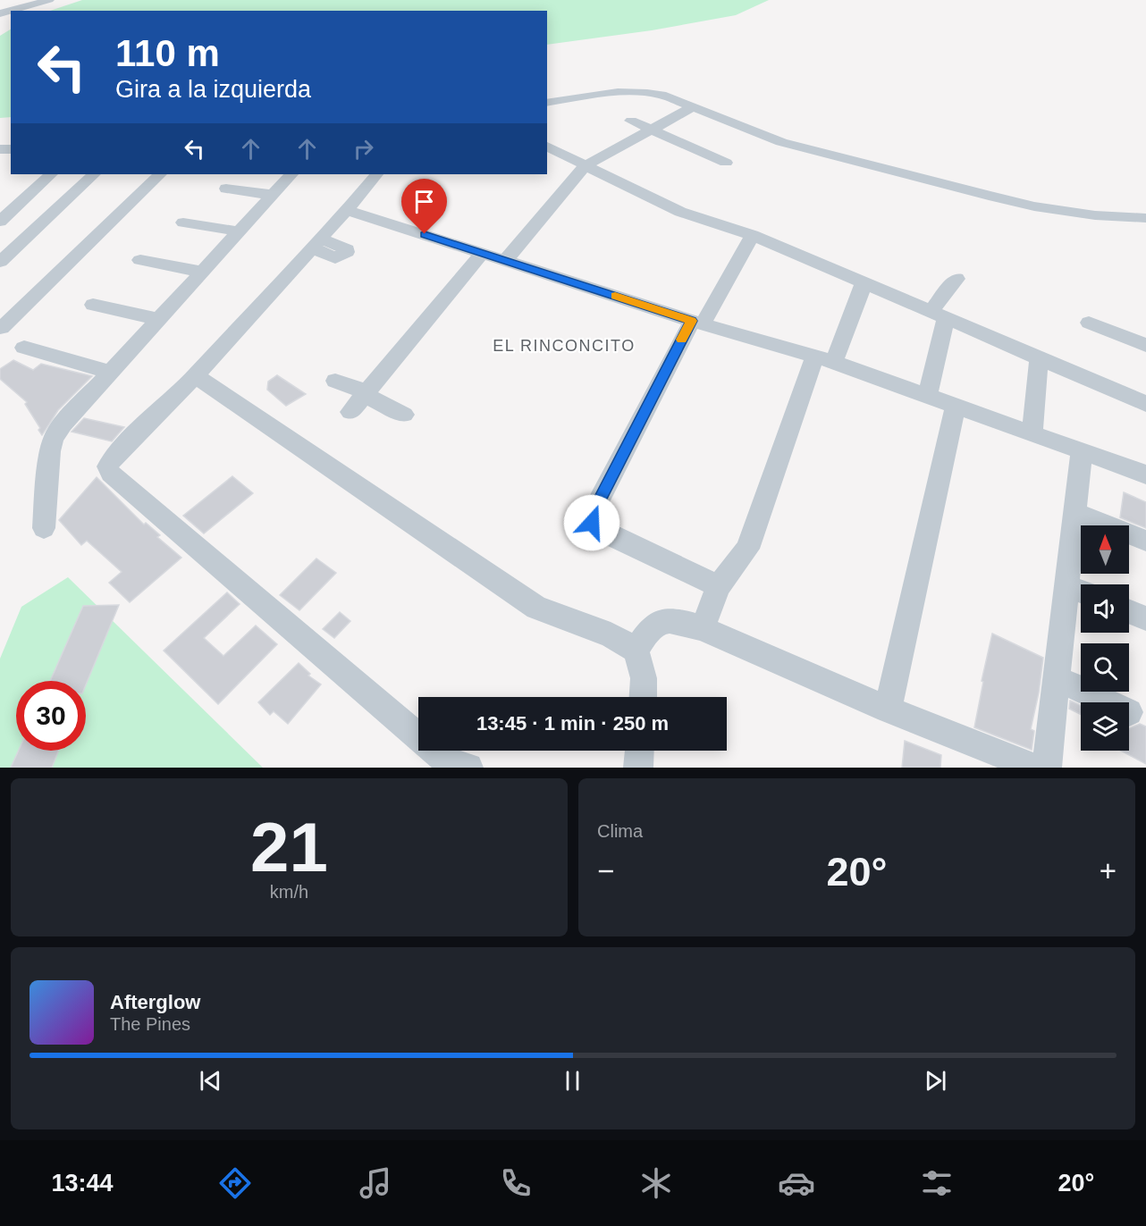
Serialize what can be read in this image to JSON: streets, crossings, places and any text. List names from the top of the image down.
{
  "districts": ["EL RINCONCITO"],
  "north": "top",
  "page": {
    "turn": ["110 m", "Gira a la izquierda"],
    "limit": "30",
    "trip": "13:45 · 1 min · 250 m",
    "tile": [
      ["21", "km/h"],
      "Clima"
    ],
    "heat": ["−", "20°", "+"],
    "song": ["Afterglow", "The Pines"],
    "tabs": ["13:44", "20°"]
  }
}
